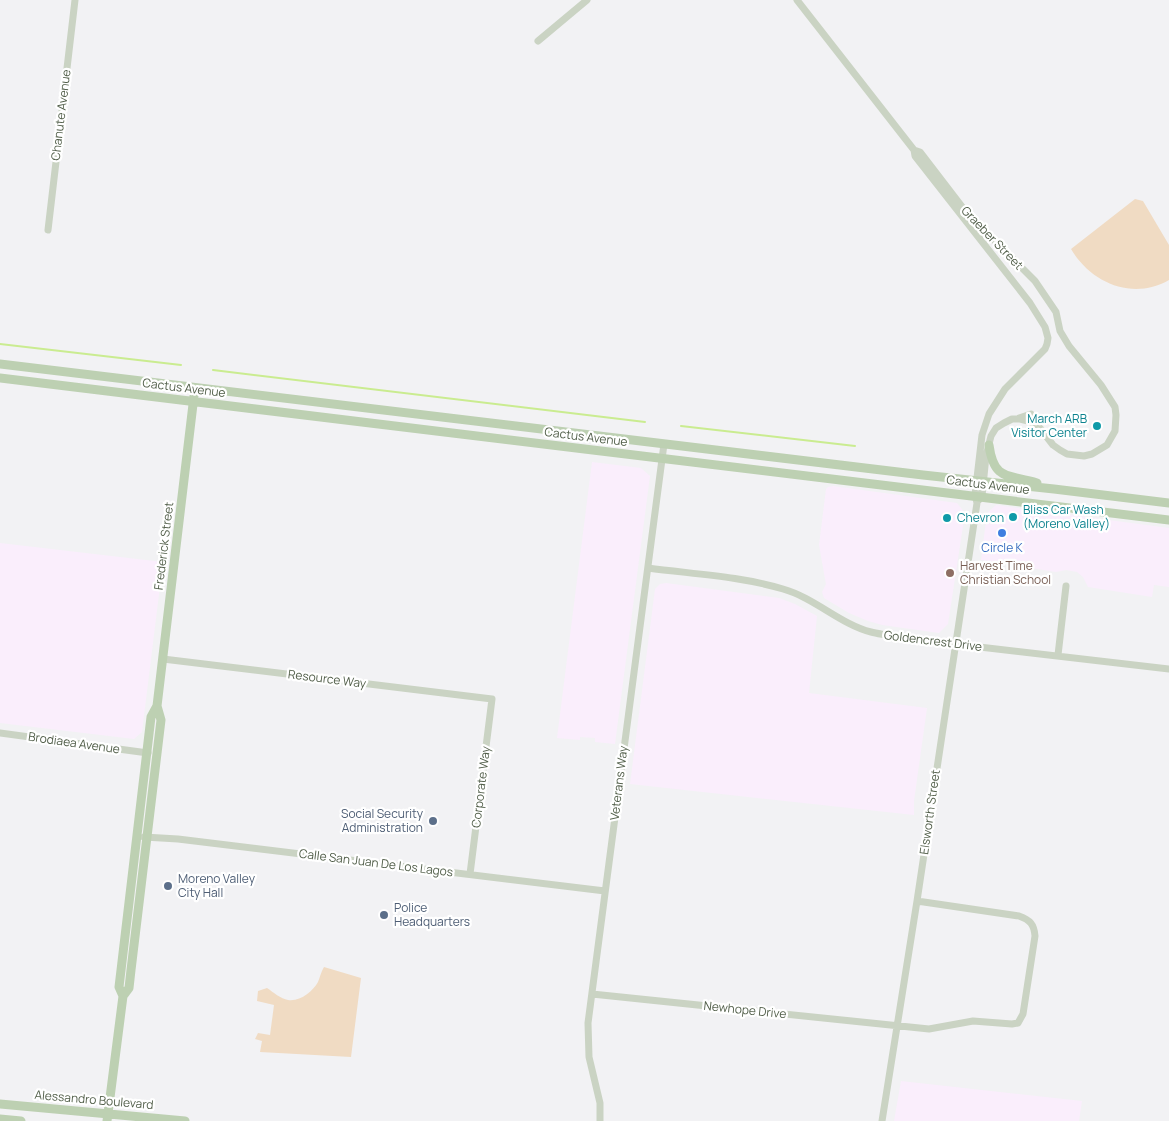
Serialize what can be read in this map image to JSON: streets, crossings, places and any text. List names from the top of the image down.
{
  "streets": {
    "main road": ["Cactus Avenue", "Frederick Street", "Alessandro Boulevard"],
    "street": [
      "Chanute Avenue",
      "Graeber Street",
      "Goldencrest Drive",
      "Resource Way",
      "Brodiaea Avenue",
      "Veterans Way",
      "Corporate Way",
      "Elsworth Street",
      "Calle San Juan De Los Lagos",
      "Newhope Drive"
    ]
  },
  "crossings": [
    ["Graeber Street", "Cactus Avenue"],
    ["Graeber Street", "Elsworth Street"],
    ["Cactus Avenue", "Frederick Street"],
    ["Cactus Avenue", "Veterans Way"],
    ["Cactus Avenue", "Elsworth Street"],
    ["Frederick Street", "Resource Way"],
    ["Frederick Street", "Brodiaea Avenue"],
    ["Frederick Street", "Calle San Juan De Los Lagos"],
    ["Frederick Street", "Alessandro Boulevard"],
    ["Goldencrest Drive", "Veterans Way"],
    ["Goldencrest Drive", "Elsworth Street"],
    ["Resource Way", "Corporate Way"],
    ["Veterans Way", "Calle San Juan De Los Lagos"],
    ["Veterans Way", "Newhope Drive"],
    ["Corporate Way", "Calle San Juan De Los Lagos"],
    ["Elsworth Street", "Newhope Drive"]
  ],
  "places": [
    "March ARB Visitor Center",
    "Bliss Car Wash (Moreno Valley)",
    "Chevron",
    "Circle K",
    "Harvest Time Christian School",
    "Social Security Administration",
    "Moreno Valley City Hall",
    "Police Headquarters"
  ]
}
